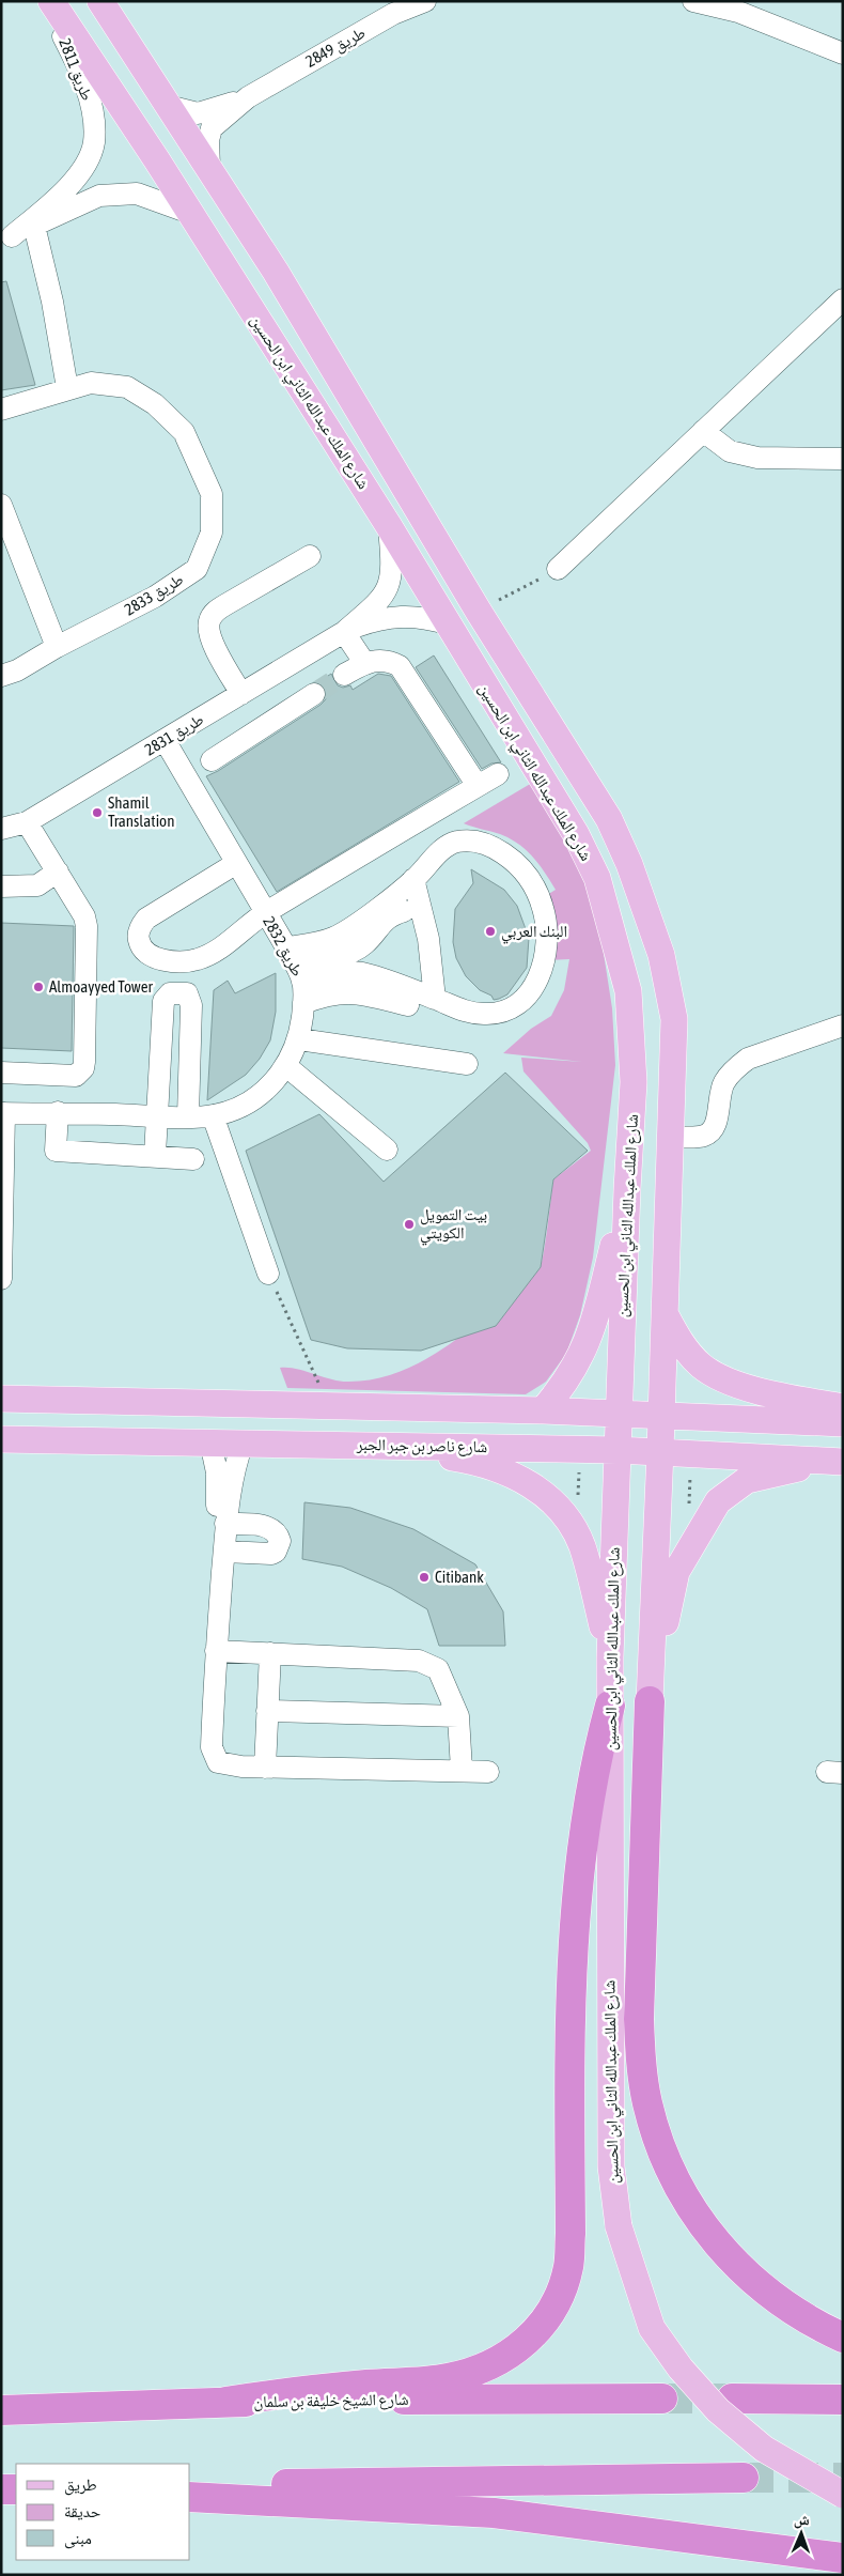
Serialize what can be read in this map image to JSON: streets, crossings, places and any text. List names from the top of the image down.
{
  "streets": {
    "highway": ["شارع الشيخ خليفة بن سلمان"],
    "main road": ["شارع الملك عبدالله الثاني ابن الحسين", "شارع ناصر بن جبر الجبر"],
    "street": [
      "طريق 2849",
      "طريق 2811",
      "طريق 2833",
      "طريق 2831",
      "طريق 2832"
    ]
  },
  "crossings": [
    ["طريق 2811", "شارع الملك عبدالله الثاني ابن الحسين"],
    ["شارع الملك عبدالله الثاني ابن الحسين", "طريق 2831"],
    ["شارع الملك عبدالله الثاني ابن الحسين", "شارع ناصر بن جبر الجبر"],
    ["طريق 2831", "طريق 2832"]
  ],
  "places": [
    "Shamil Translation",
    "البنك العربي",
    "Almoayyed Tower",
    "بيت التمويل الكويتي",
    "Citibank"
  ],
  "legend": ["طريق", "حديقة", "مبنى"],
  "north": "top"
}
